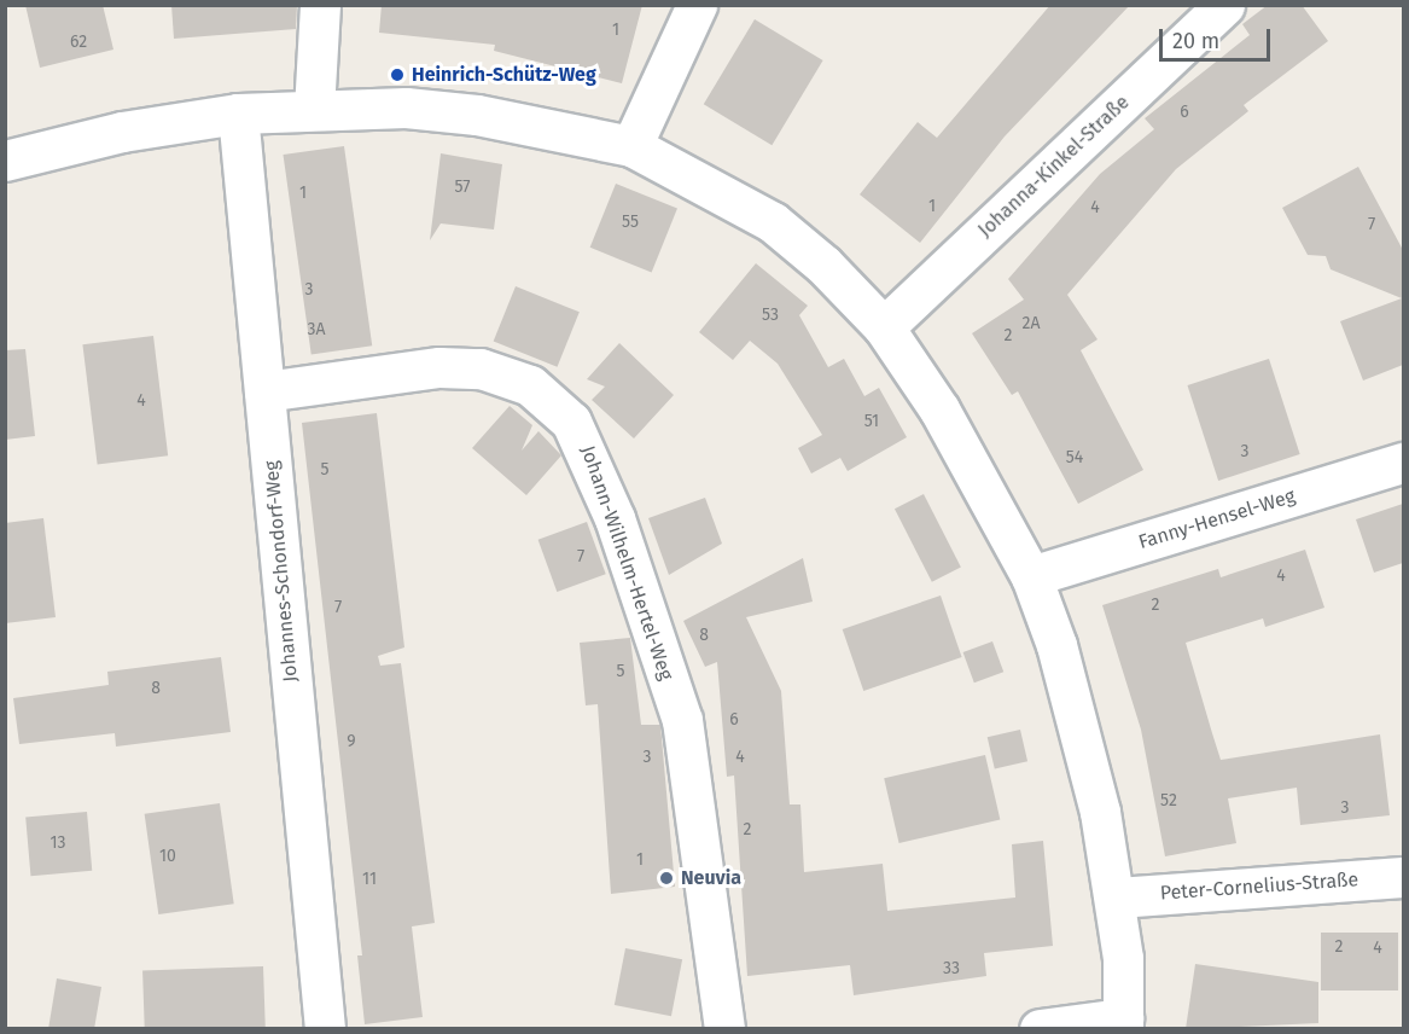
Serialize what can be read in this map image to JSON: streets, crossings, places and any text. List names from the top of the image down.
{
  "streets": {
    "street": [
      "Johanna-Kinkel-Straße",
      "Fanny-Hensel-Weg",
      "Johann-Wilhelm-Hertel-Weg",
      "Johannes-Schondorf-Weg",
      "Peter-Cornelius-Straße"
    ]
  },
  "crossings": [
    ["Johann-Wilhelm-Hertel-Weg", "Johannes-Schondorf-Weg"]
  ],
  "places": ["Heinrich-Schütz-Weg", "Neuvia"],
  "house_numbers": [
    "1",
    "62",
    "6",
    "57",
    "1",
    "1",
    "4",
    "55",
    "7",
    "3",
    "53",
    "2A",
    "3A",
    "2",
    "4",
    "51",
    "3",
    "54",
    "5",
    "7",
    "4",
    "2",
    "7",
    "8",
    "5",
    "8",
    "6",
    "9",
    "3",
    "4",
    "52",
    "3",
    "2",
    "13",
    "10",
    "1",
    "11",
    "2",
    "4",
    "33"
  ],
  "scale_bar": "20 m"
}
